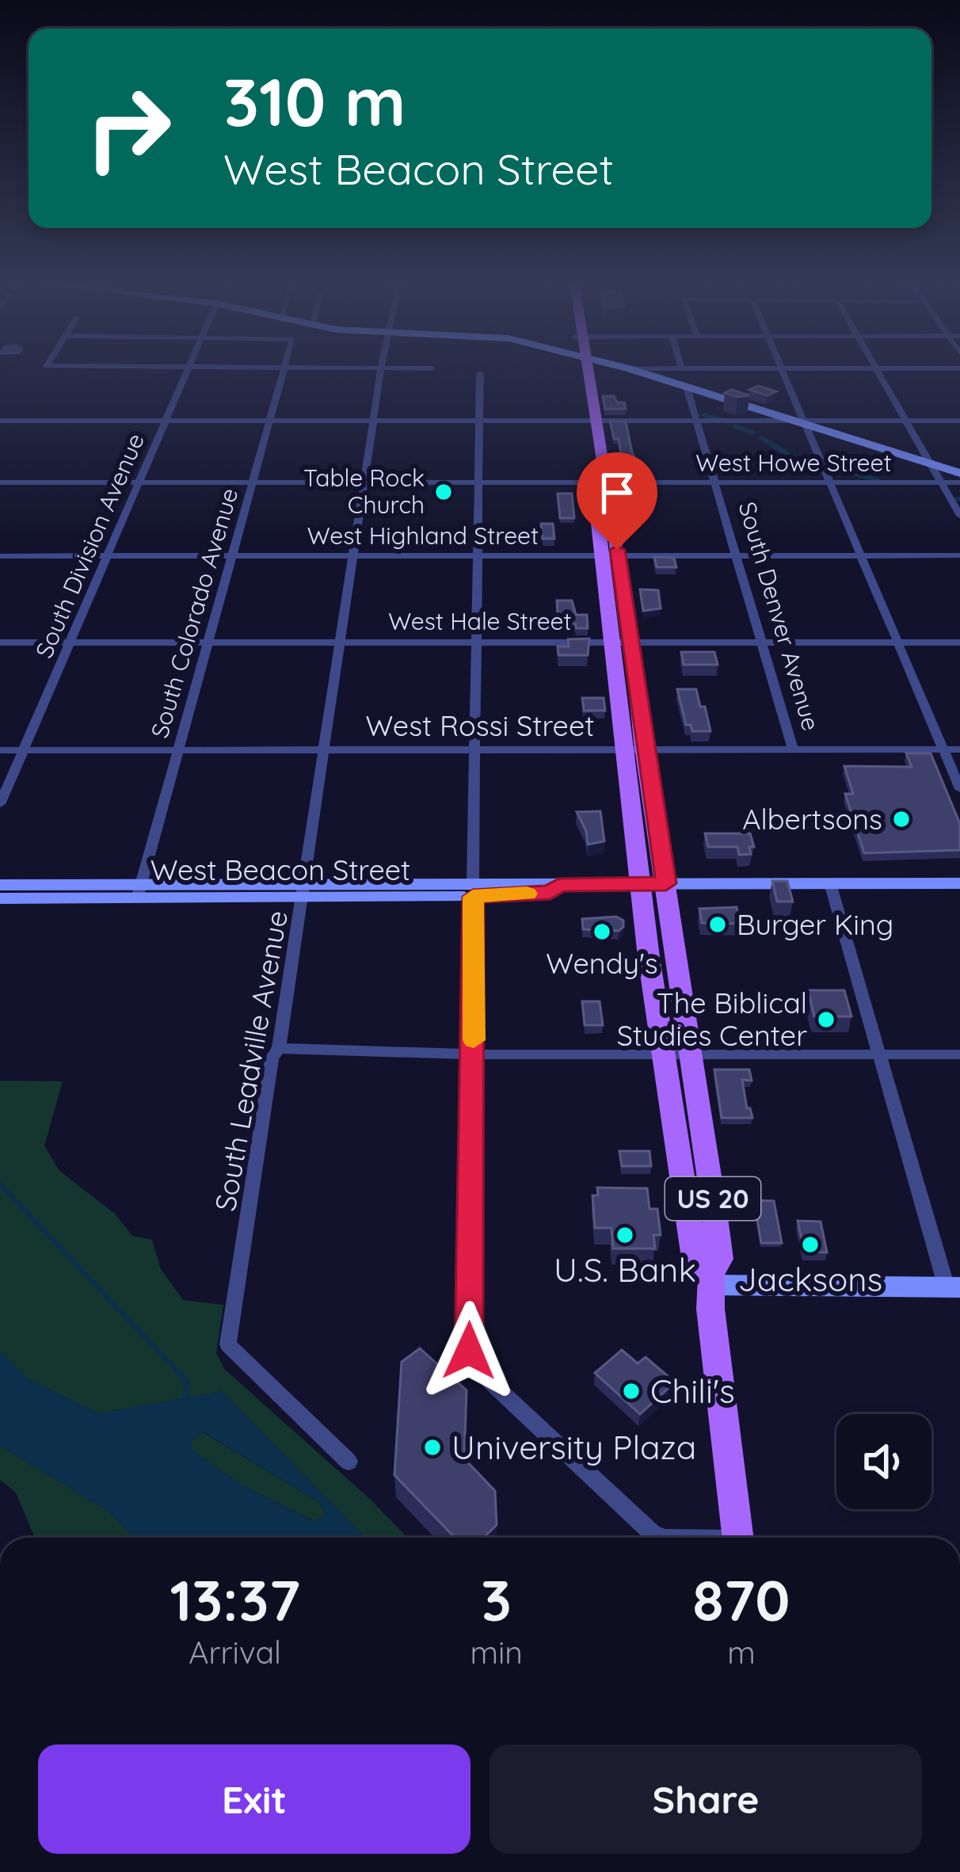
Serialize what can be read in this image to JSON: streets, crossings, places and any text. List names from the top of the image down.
{
  "streets": {
    "main road": ["US 20"],
    "street": [
      "West Howe Street",
      "West Highland Street",
      "South Division Avenue",
      "South Colorado Avenue",
      "South Denver Avenue",
      "West Hale Street",
      "West Rossi Street",
      "West Beacon Street",
      "South Leadville Avenue"
    ]
  },
  "crossings": [
    ["West Howe Street", "South Division Avenue"],
    ["West Howe Street", "South Colorado Avenue"],
    ["West Howe Street", "South Denver Avenue"],
    ["West Howe Street", "South Leadville Avenue"],
    ["West Howe Street", "US 20"],
    ["West Highland Street", "South Division Avenue"],
    ["West Highland Street", "South Colorado Avenue"],
    ["West Highland Street", "South Denver Avenue"],
    ["West Highland Street", "South Leadville Avenue"],
    ["West Highland Street", "US 20"],
    ["South Division Avenue", "West Hale Street"],
    ["South Division Avenue", "West Rossi Street"],
    ["South Colorado Avenue", "West Hale Street"],
    ["South Colorado Avenue", "West Rossi Street"],
    ["South Colorado Avenue", "West Beacon Street"],
    ["South Denver Avenue", "West Hale Street"],
    ["South Denver Avenue", "West Rossi Street"],
    ["West Hale Street", "South Leadville Avenue"],
    ["West Hale Street", "US 20"],
    ["West Rossi Street", "South Leadville Avenue"],
    ["West Rossi Street", "US 20"],
    ["West Beacon Street", "South Leadville Avenue"],
    ["West Beacon Street", "US 20"]
  ],
  "places": [
    "Table Rock Church",
    "Albertsons",
    "Burger King",
    "Wendy's",
    "The Biblical Studies Center",
    "U.S. Bank",
    "Jacksons",
    "Chili's",
    "University Plaza"
  ],
  "page": {
    "turn": ["310 m", "West Beacon Street"],
    "eta": [
      "13:37",
      "Arrival",
      "3",
      "min",
      "870",
      "m"
    ],
    "buttons": ["Exit", "Share"]
  }
}
